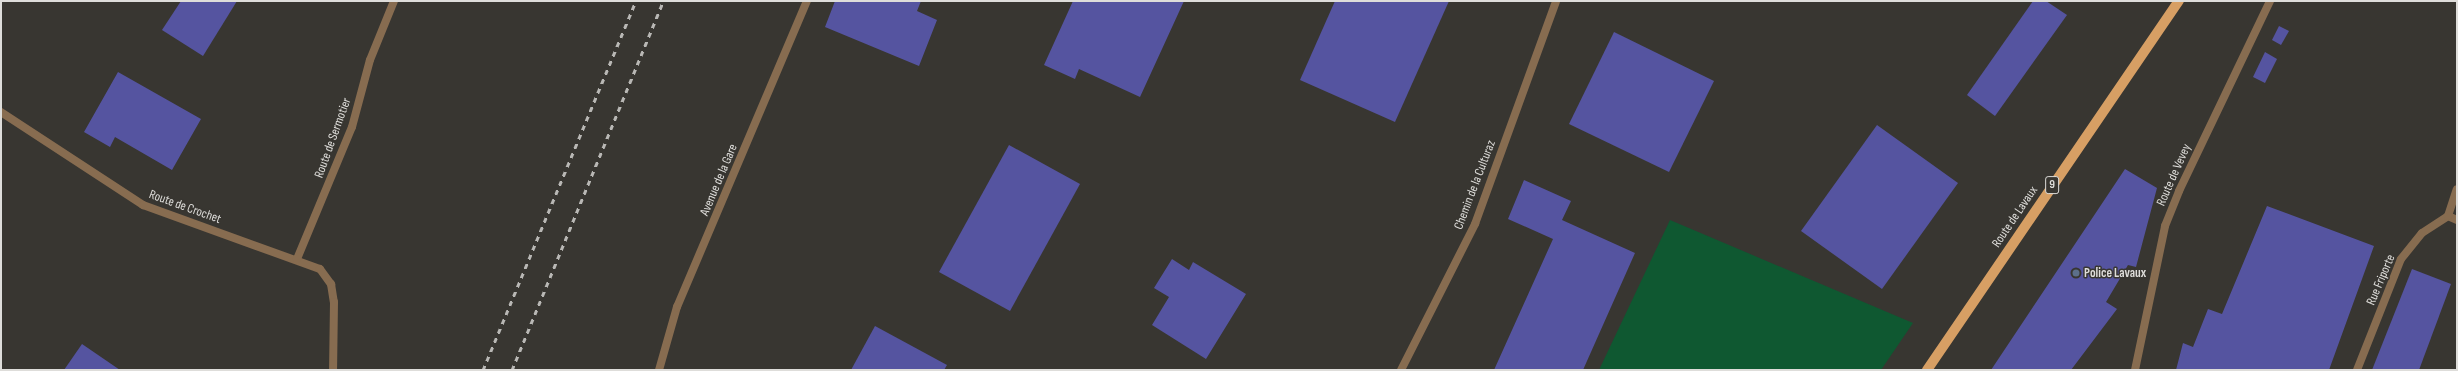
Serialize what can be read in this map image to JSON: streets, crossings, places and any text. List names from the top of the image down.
{
  "streets": {
    "main road": ["9", "Route de Lavaux"],
    "street": [
      "Route de Sermotier",
      "Route de Vevey",
      "Avenue de la Gare",
      "Chemin de la Culturaz",
      "Route de Crochet",
      "Rue Friporte"
    ]
  },
  "crossings": [
    ["Route de Sermotier", "Route de Crochet"]
  ],
  "places": ["Police Lavaux"]
}
